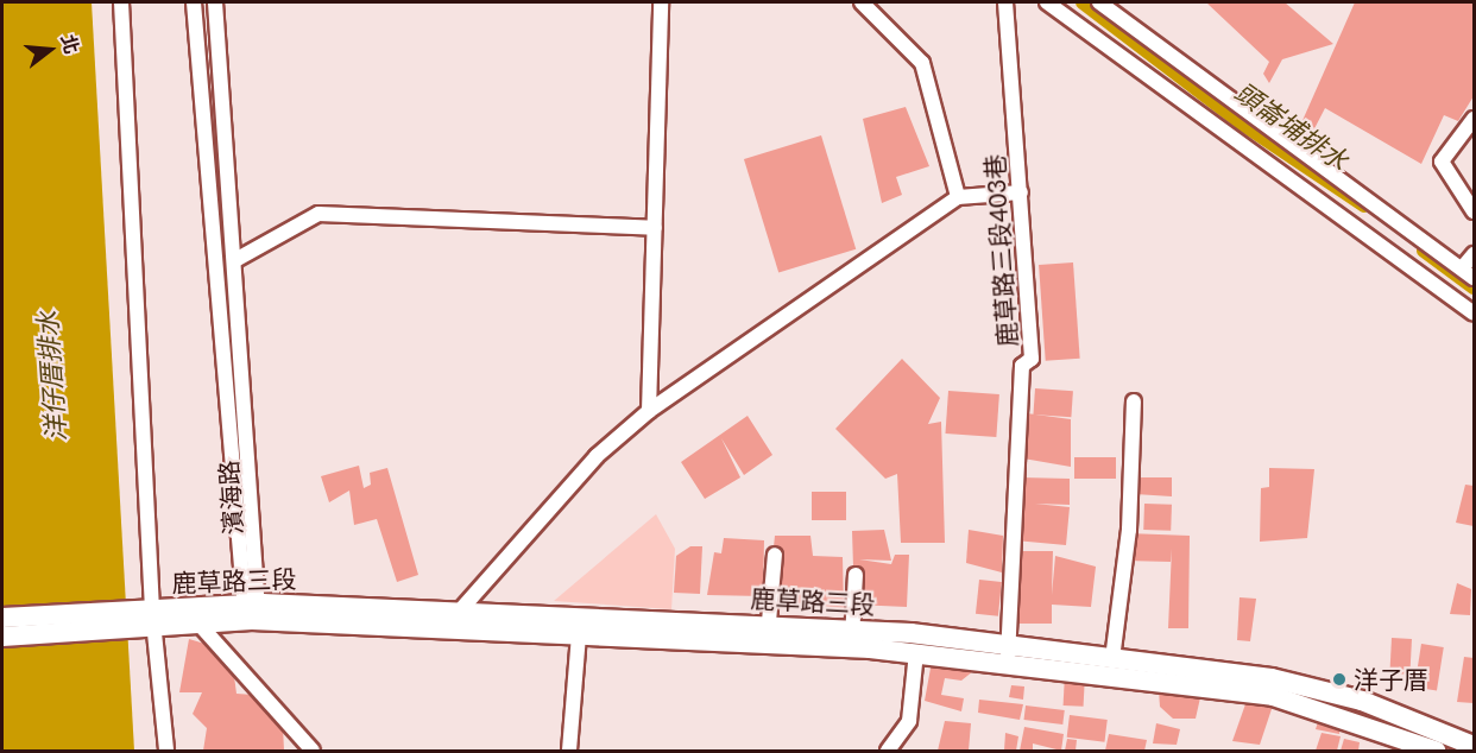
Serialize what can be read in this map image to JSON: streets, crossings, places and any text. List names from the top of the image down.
{
  "streets": {
    "main road": ["鹿草路三段"],
    "street": ["鹿草路三段403巷", "濱海路"]
  },
  "crossings": [
    ["鹿草路三段403巷", "鹿草路三段"],
    ["濱海路", "鹿草路三段"]
  ],
  "water": ["頭崙埔排水", "洋仔厝排水"],
  "places": ["洋子厝"],
  "north": "right"
}
